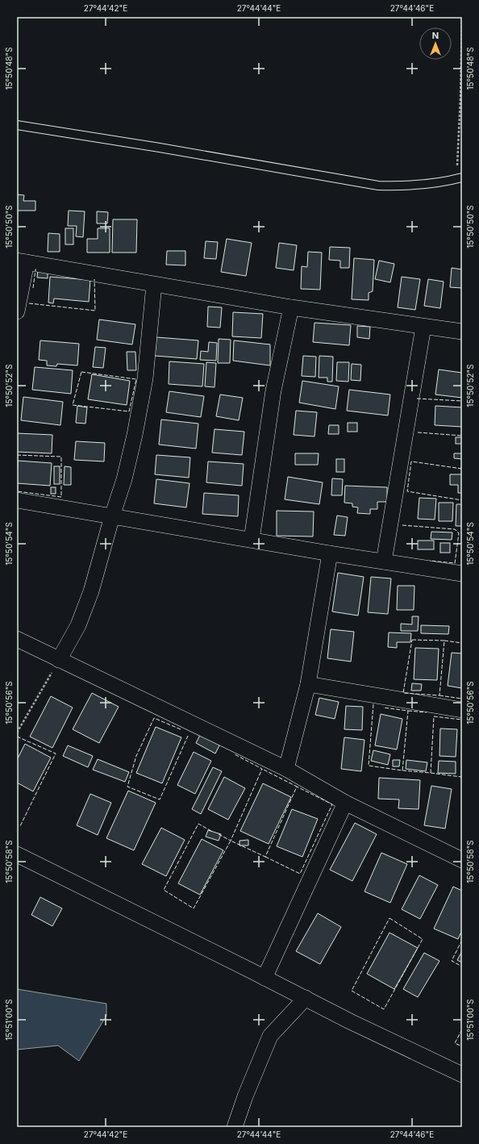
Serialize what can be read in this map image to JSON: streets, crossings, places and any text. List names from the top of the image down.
{
  "north": "top",
  "coordinates": [
    "27°44'42\"E",
    "27°44'44\"E",
    "27°44'46\"E",
    "15°50'48\"S",
    "15°50'50\"S",
    "15°50'52\"S",
    "15°50'54\"S",
    "15°50'56\"S",
    "15°50'58\"S",
    "15°51'00\"S"
  ]
}
